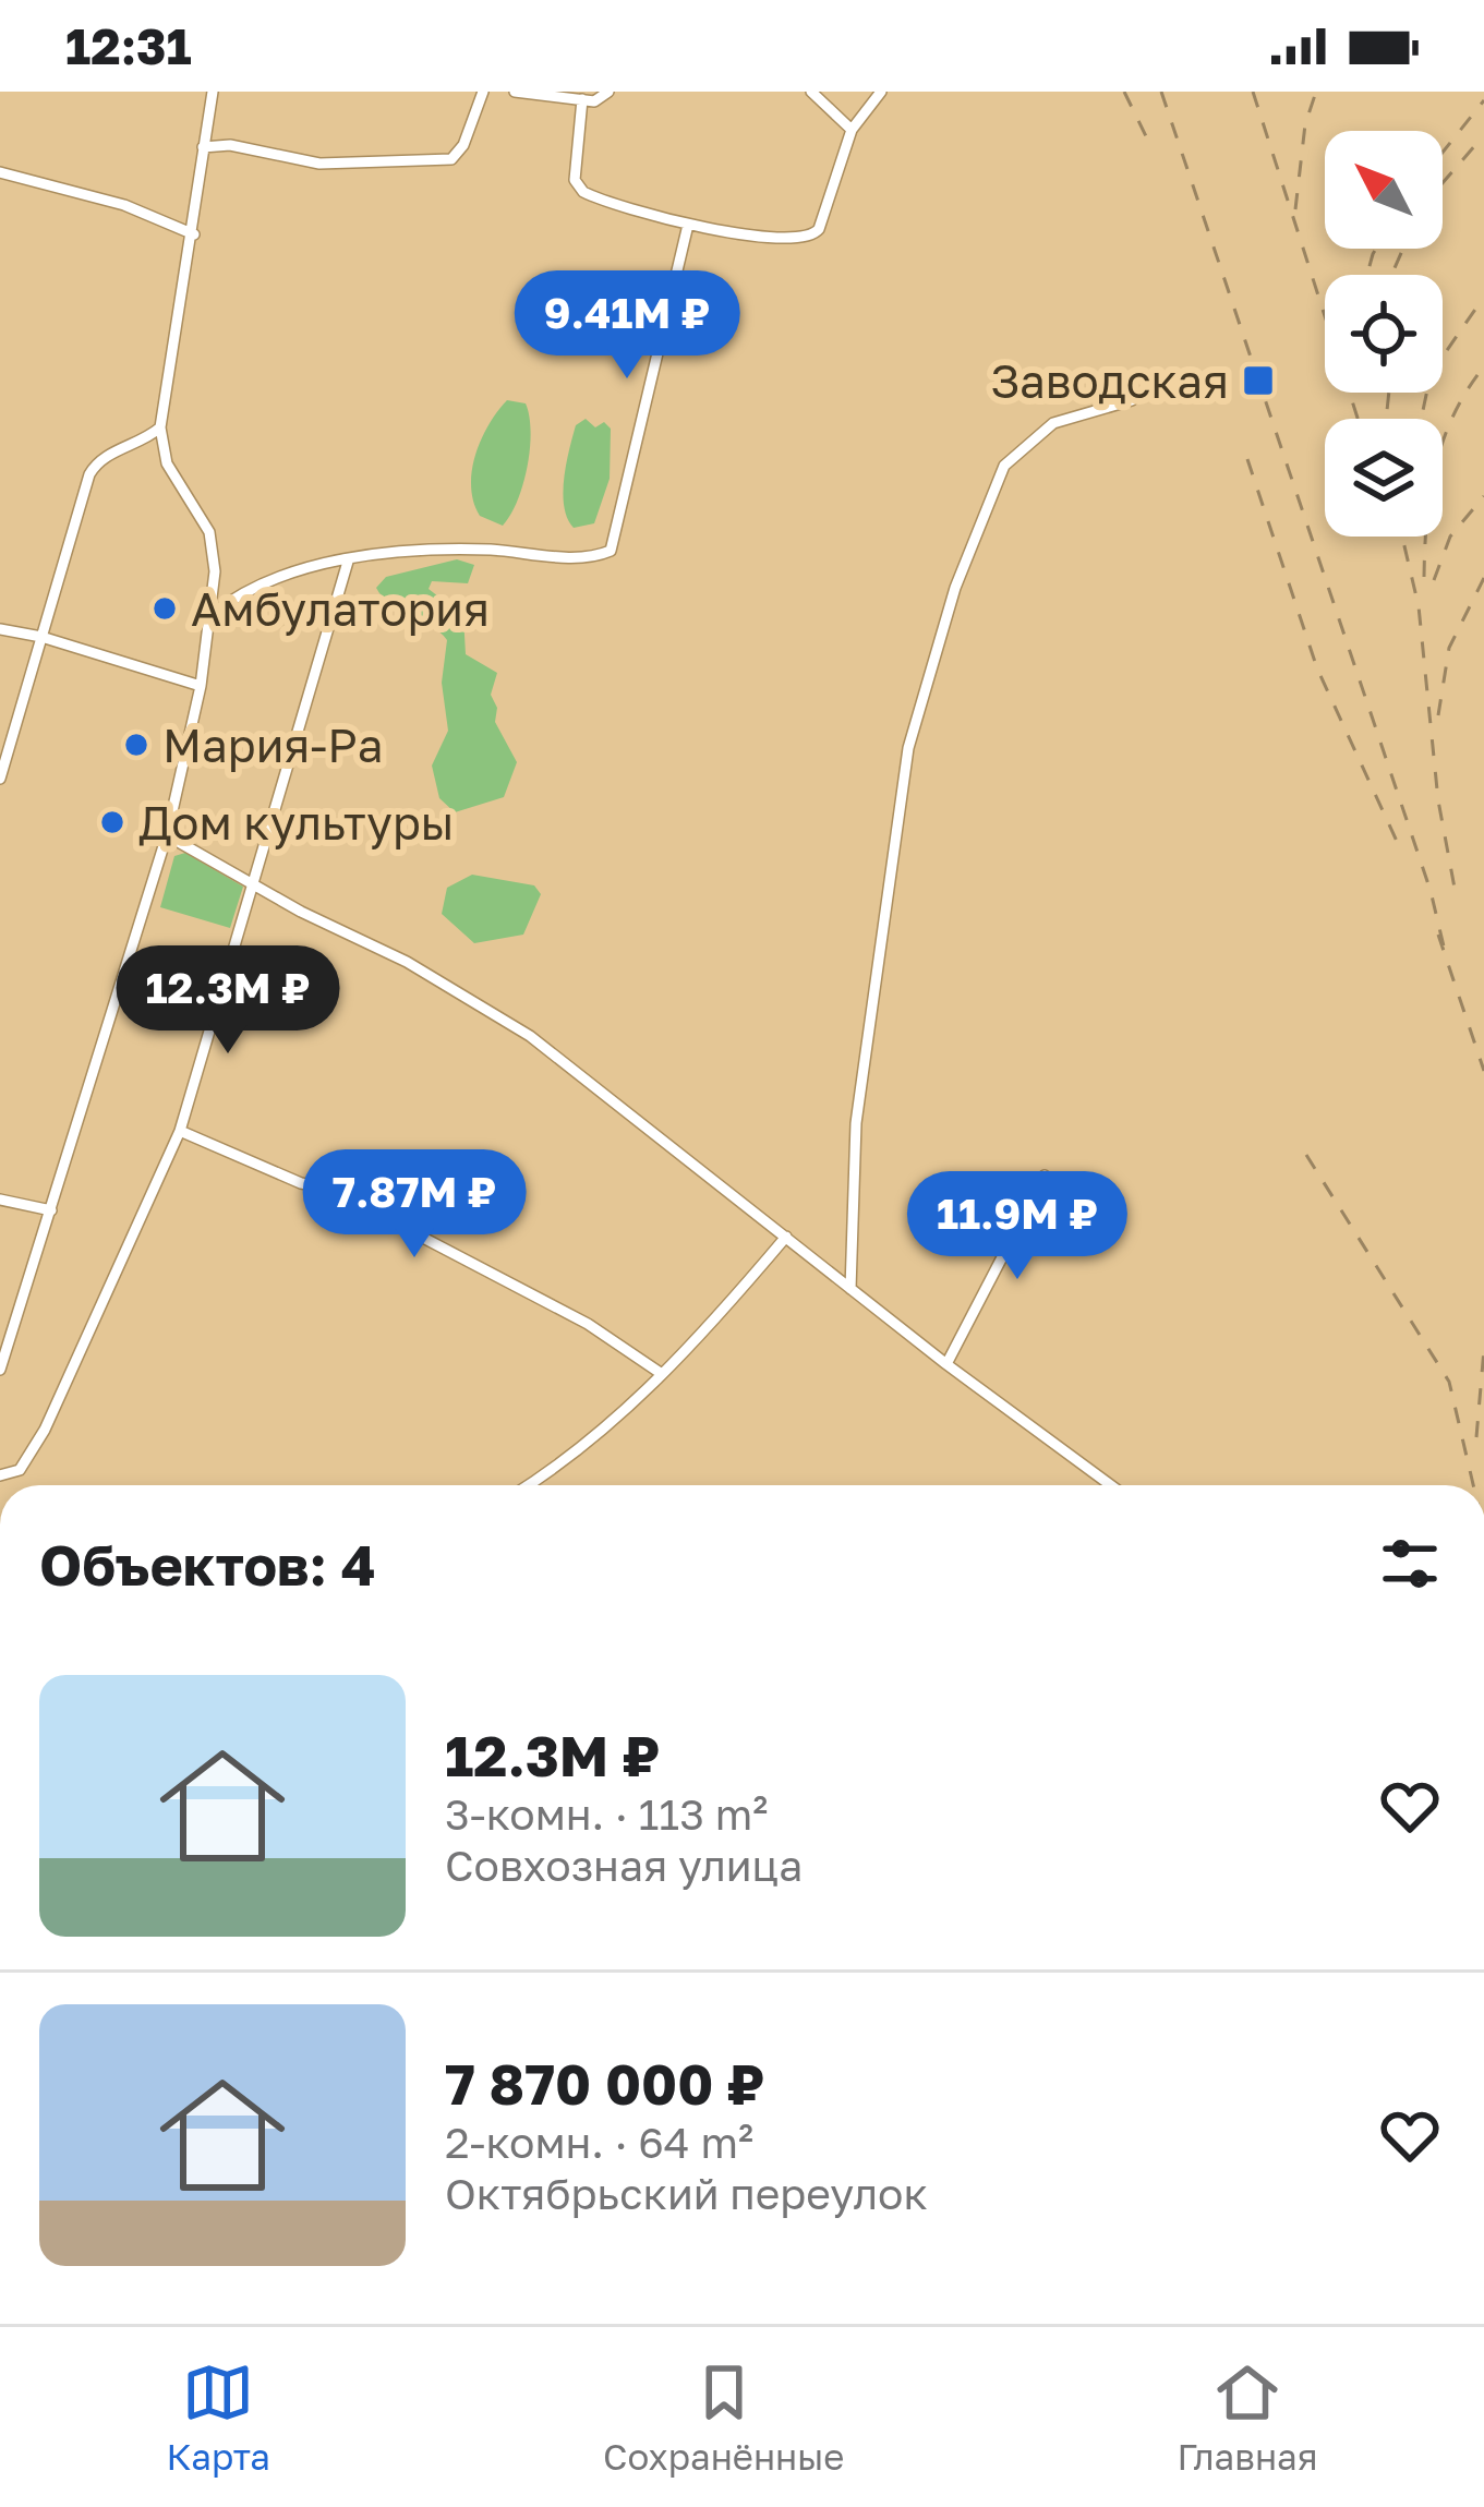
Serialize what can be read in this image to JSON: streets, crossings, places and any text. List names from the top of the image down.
{
  "places": {
    "transit": ["Заводская"],
    "other": ["Амбулатория", "Мария-Ра", "Дом культуры"]
  },
  "north": "top left",
  "page": {
    "status": "12:31",
    "price": [
      "9.41M ₽",
      "12.3M ₽",
      "7.87M ₽",
      "11.9M ₽"
    ],
    "heading": "Объектов: 4",
    "list": [
      {
        "name": "12.3M ₽",
        "note": "3-комн. · 113 m² · Совхозная улица"
      },
      {
        "name": "7 870 000 ₽",
        "note": "2-комн. · 64 m² · Октябрьский переулок"
      }
    ],
    "tabs": ["Карта", "Сохранённые", "Главная"]
  }
}
